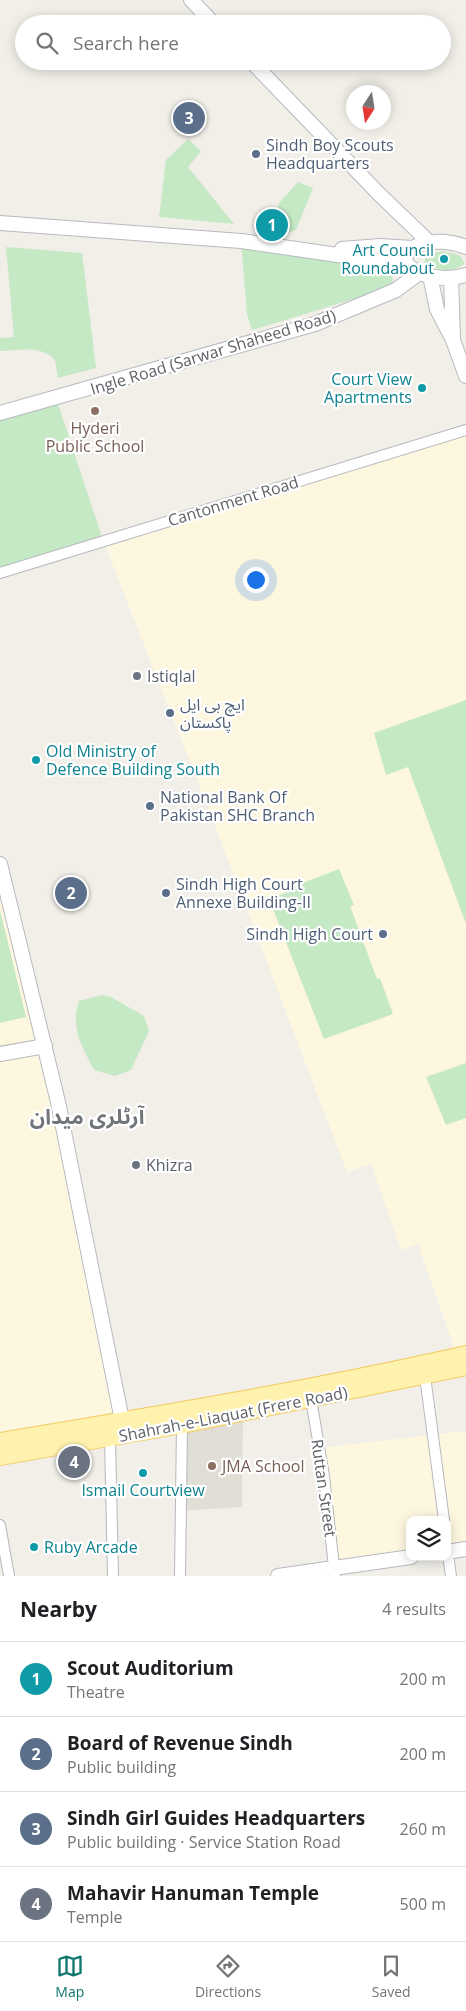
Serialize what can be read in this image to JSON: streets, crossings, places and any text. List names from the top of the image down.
{
  "streets": {
    "main road": ["Ingle Road (Sarwar Shaheed Road)", "Shahrah-e-Liaquat (Frere Road)"],
    "street": ["Cantonment Road", "Ruttan Street"]
  },
  "crossings": [
    ["Shahrah-e-Liaquat (Frere Road)", "Ruttan Street"]
  ],
  "districts": ["آرٹلری میدان"],
  "places": [
    "Sindh Boy Scouts Headquarters",
    "Art Council Roundabout",
    "Court View Apartments",
    "Hyderi Public School",
    "Istiqlal",
    "ایچ بی ایل پاکستان",
    "Old Ministry of Defence Building South",
    "National Bank Of Pakistan SHC Branch",
    "Sindh High Court Annexe Building-II",
    "Sindh High Court",
    "Khizra",
    "JMA School",
    "Ismail Courtview",
    "Ruby Arcade"
  ],
  "north": "bottom",
  "page": {
    "search": "Search here",
    "pins": [
      "3",
      "1",
      "2",
      "4"
    ],
    "heading": ["Nearby", "4 results"],
    "list": [
      {
        "mark": "1",
        "name": "Scout Auditorium",
        "note": "Theatre",
        "value": "200 m"
      },
      {
        "mark": "2",
        "name": "Board of Revenue Sindh",
        "note": "Public building",
        "value": "200 m"
      },
      {
        "mark": "3",
        "name": "Sindh Girl Guides Headquarters",
        "note": "Public building · Service Station Road",
        "value": "260 m"
      },
      {
        "mark": "4",
        "name": "Mahavir Hanuman Temple",
        "note": "Temple",
        "value": "500 m"
      }
    ],
    "nav": ["Map", "Directions", "Saved"]
  }
}
